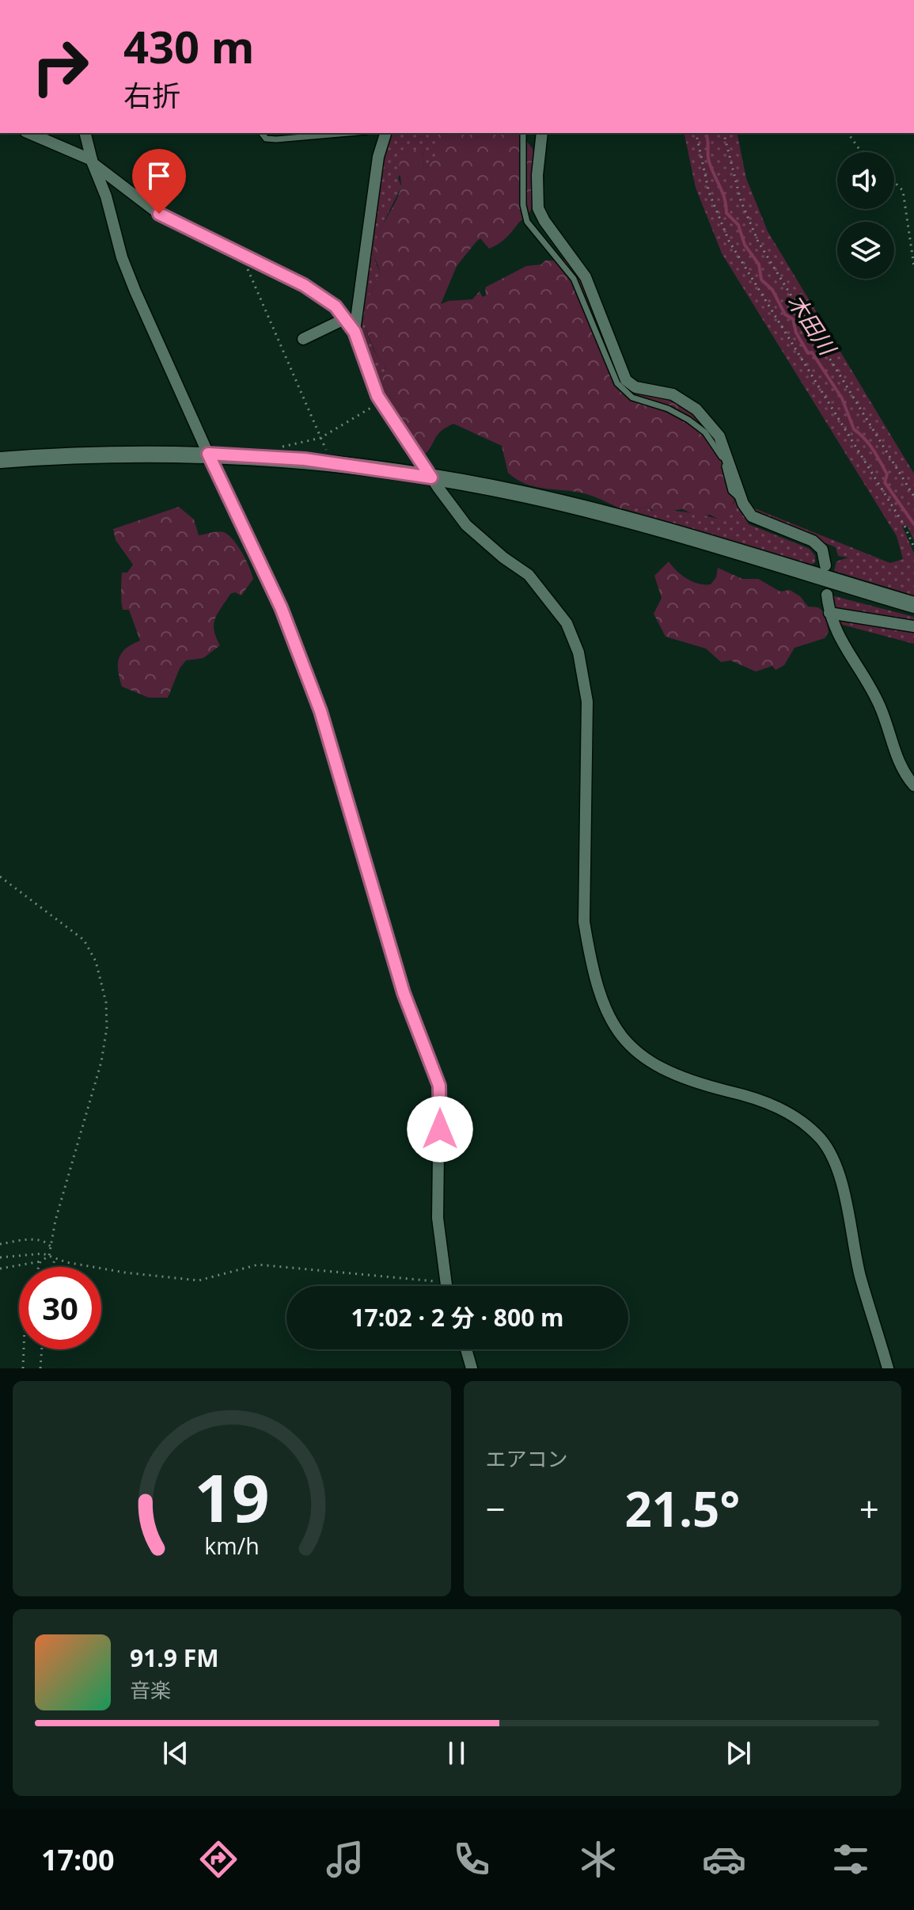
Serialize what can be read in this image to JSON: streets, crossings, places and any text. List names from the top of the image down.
{
  "water": ["木田川"],
  "page": {
    "turn": ["430 m", "右折"],
    "limit": "30",
    "trip": "17:02 · 2 分 · 800 m",
    "tile": "エアコン",
    "heat": ["−", "21.5°", "+"],
    "song": ["91.9 FM", "音楽"],
    "tabs": "17:00",
    "gauge": ["19", "km/h"]
  }
}
